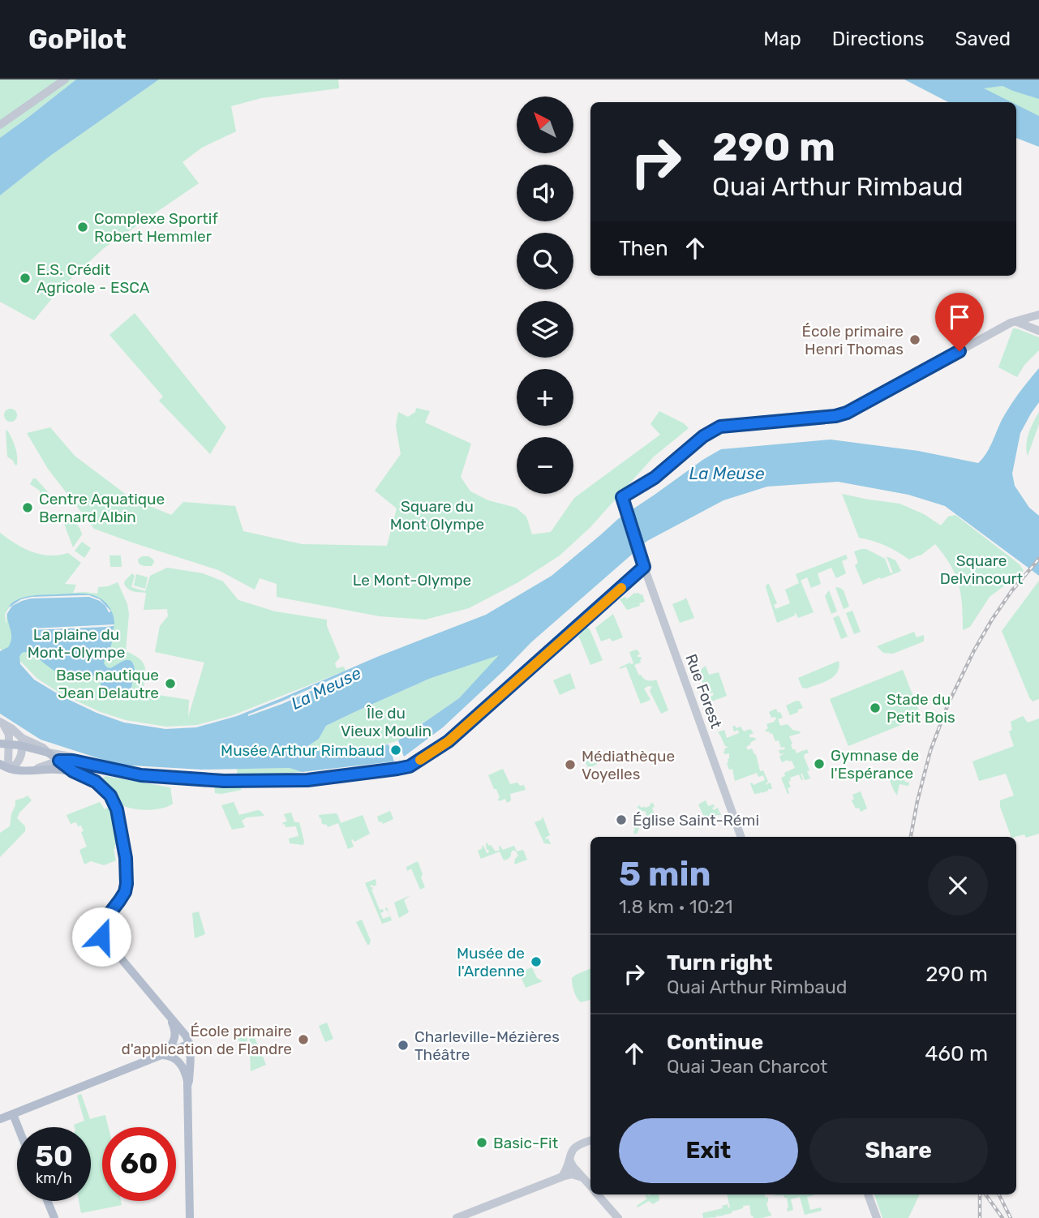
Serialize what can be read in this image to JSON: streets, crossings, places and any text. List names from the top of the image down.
{
  "streets": {
    "main road": ["Rue Forest"]
  },
  "water": ["La Meuse"],
  "parks": [
    "Square du Mont Olympe",
    "Square Delvincourt",
    "Le Mont-Olympe",
    "La plaine du Mont-Olympe",
    "Île du Vieux Moulin"
  ],
  "places": [
    "Complexe Sportif Robert Hemmler",
    "E.S. Crédit Agricole - ESCA",
    "École primaire Henri Thomas",
    "Centre Aquatique Bernard Albin",
    "Base nautique Jean Delautre",
    "Stade du Petit Bois",
    "Musée Arthur Rimbaud",
    "Gymnase de l'Espérance",
    "Médiathèque Voyelles",
    "Église Saint-Rémi",
    "Musée de l'Ardenne",
    "École primaire d'application de Flandre",
    "Charleville-Mézières Théâtre",
    "Basic-Fit"
  ],
  "north": "top left",
  "page": {
    "header": "GoPilot",
    "nav": ["Map", "Directions", "Saved"],
    "map_buttons": ["+", "−"],
    "turn": ["290 m", "Quai Arthur Rimbaud"],
    "then": "Then",
    "heading": ["5 min", "1.8 km · 10:21"],
    "list": [
      {
        "name": "Turn right",
        "note": "Quai Arthur Rimbaud",
        "value": "290 m"
      },
      {
        "name": "Continue",
        "note": "Quai Jean Charcot",
        "value": "460 m"
      }
    ],
    "buttons": ["Exit", "Share"],
    "speed": "50 km/h",
    "limit": "60"
  }
}
